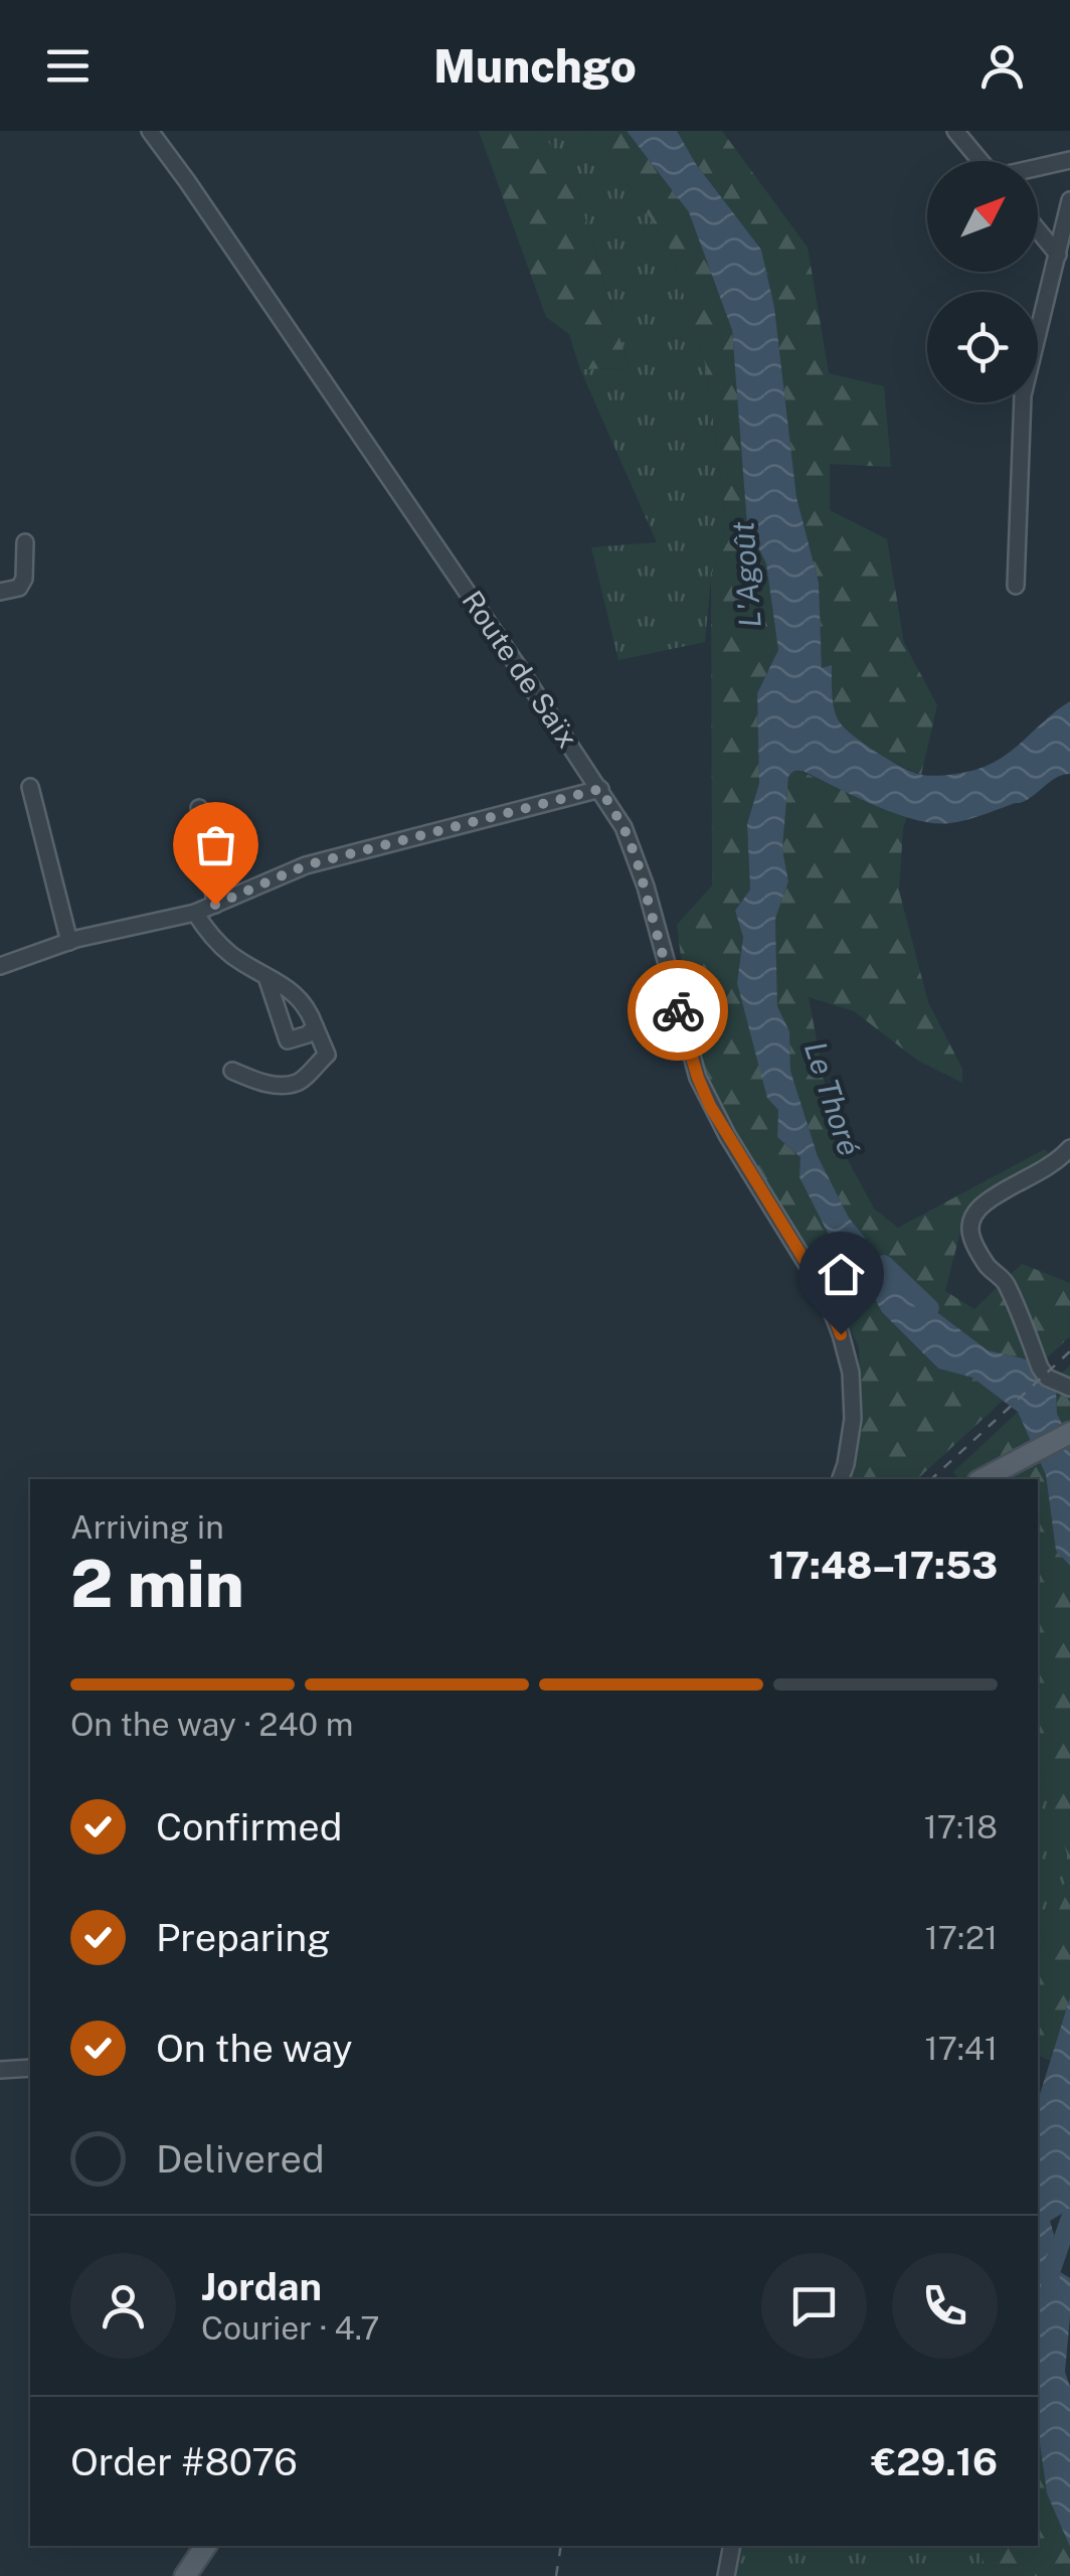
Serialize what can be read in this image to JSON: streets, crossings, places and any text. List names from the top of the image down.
{
  "streets": {
    "street": ["Route de Saïx"]
  },
  "water": ["L'Agoût", "Le Thoré"],
  "north": "top right",
  "page": {
    "header": "Munchgo",
    "heading": ["2 min", "Arriving in", "17:48–17:53"],
    "panel": [
      "Jordan",
      "Courier · 4.7",
      "Order #8076",
      "€29.16"
    ],
    "bar": "On the way · 240 m",
    "list": [
      ["Confirmed", "17:18"],
      ["Preparing", "17:21"],
      ["On the way", "17:41"],
      "Delivered"
    ]
  }
}
